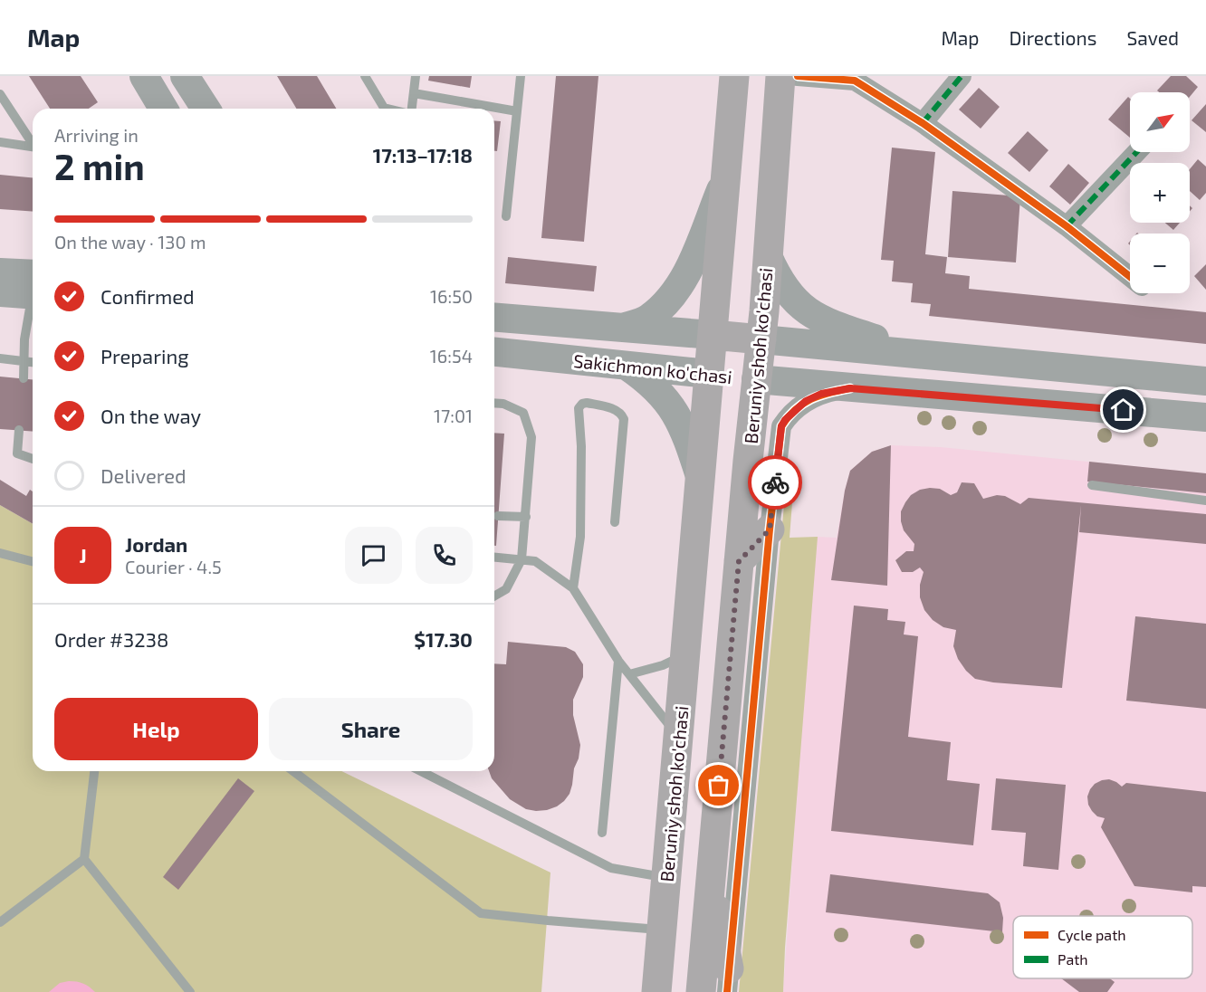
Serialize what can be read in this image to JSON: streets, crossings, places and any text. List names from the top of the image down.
{
  "streets": {
    "main road": ["Beruniy shoh ko'chasi", "Sakichmon ko'chasi"]
  },
  "crossings": [
    ["Beruniy shoh ko'chasi", "Sakichmon ko'chasi"]
  ],
  "legend": ["Cycle path", "Path"],
  "north": "top right",
  "page": {
    "header": "Map",
    "nav": ["Map", "Directions", "Saved"],
    "map_buttons": ["+", "−"],
    "heading": ["2 min", "Arriving in", "17:13–17:18"],
    "panel": [
      "Jordan",
      "Courier · 4.5",
      "Order #3238",
      "$17.30"
    ],
    "bar": "On the way · 130 m",
    "list": [
      ["Confirmed", "16:50"],
      ["Preparing", "16:54"],
      ["On the way", "17:01"],
      "Delivered"
    ],
    "round": "J",
    "buttons": ["Help", "Share"]
  }
}
